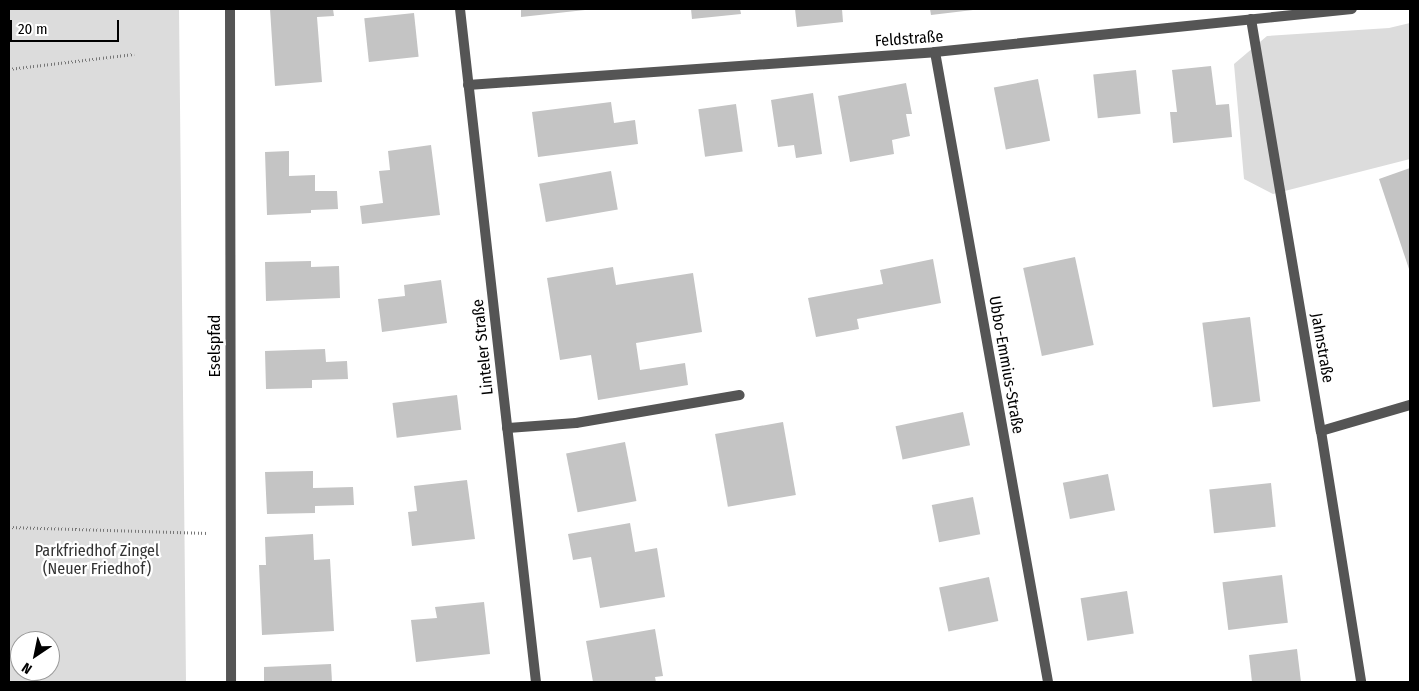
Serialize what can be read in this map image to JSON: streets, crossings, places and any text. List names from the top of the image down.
{
  "streets": {
    "street": [
      "Feldstraße",
      "Eselspfad",
      "Linteler Straße",
      "Jahnstraße",
      "Ubbo-Emmius-Straße"
    ]
  },
  "crossings": [
    ["Feldstraße", "Linteler Straße"],
    ["Feldstraße", "Jahnstraße"],
    ["Feldstraße", "Ubbo-Emmius-Straße"]
  ],
  "parks": ["Parkfriedhof Zingel (Neuer Friedhof)"],
  "scale_bar": "20 m",
  "north": "bottom left"
}
